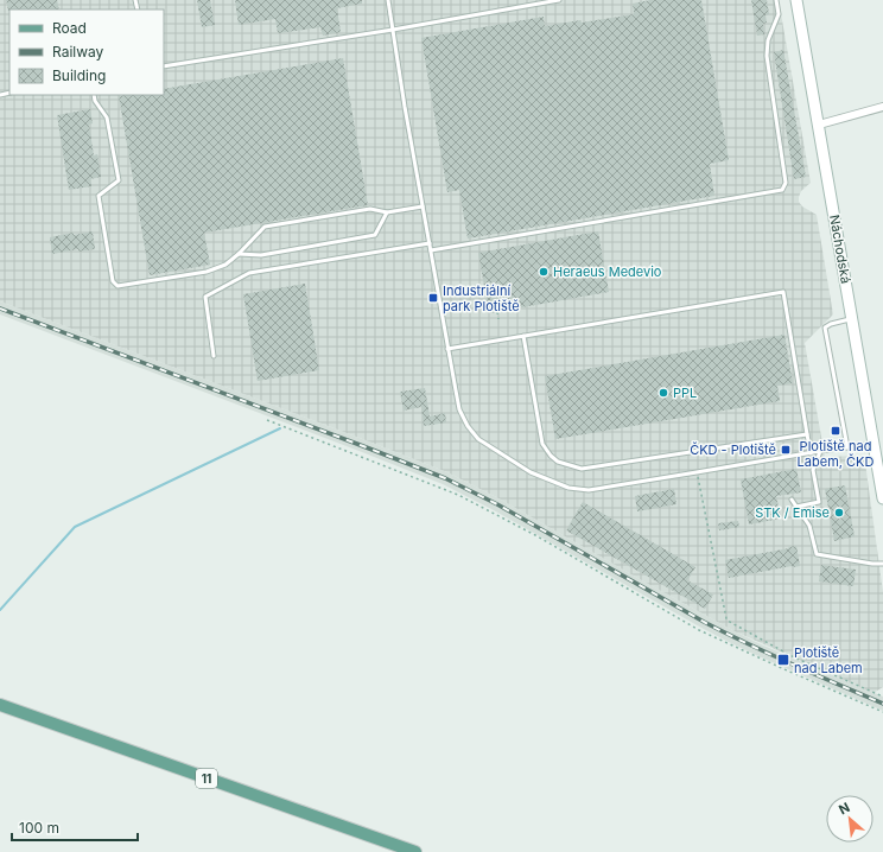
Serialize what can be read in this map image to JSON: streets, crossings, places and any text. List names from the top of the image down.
{
  "streets": {
    "main road": ["Náchodská", "11"]
  },
  "places": {
    "other": ["Heraeus Medevio", "PPL", "STK / Emise"],
    "transit": [
      "Industriální park Plotiště",
      "Plotiště nad Labem, ČKD",
      "ČKD - Plotiště",
      "Plotiště nad Labem"
    ]
  },
  "legend": ["Road", "Railway", "Building"],
  "scale_bar": "100 m",
  "north": "top left"
}
